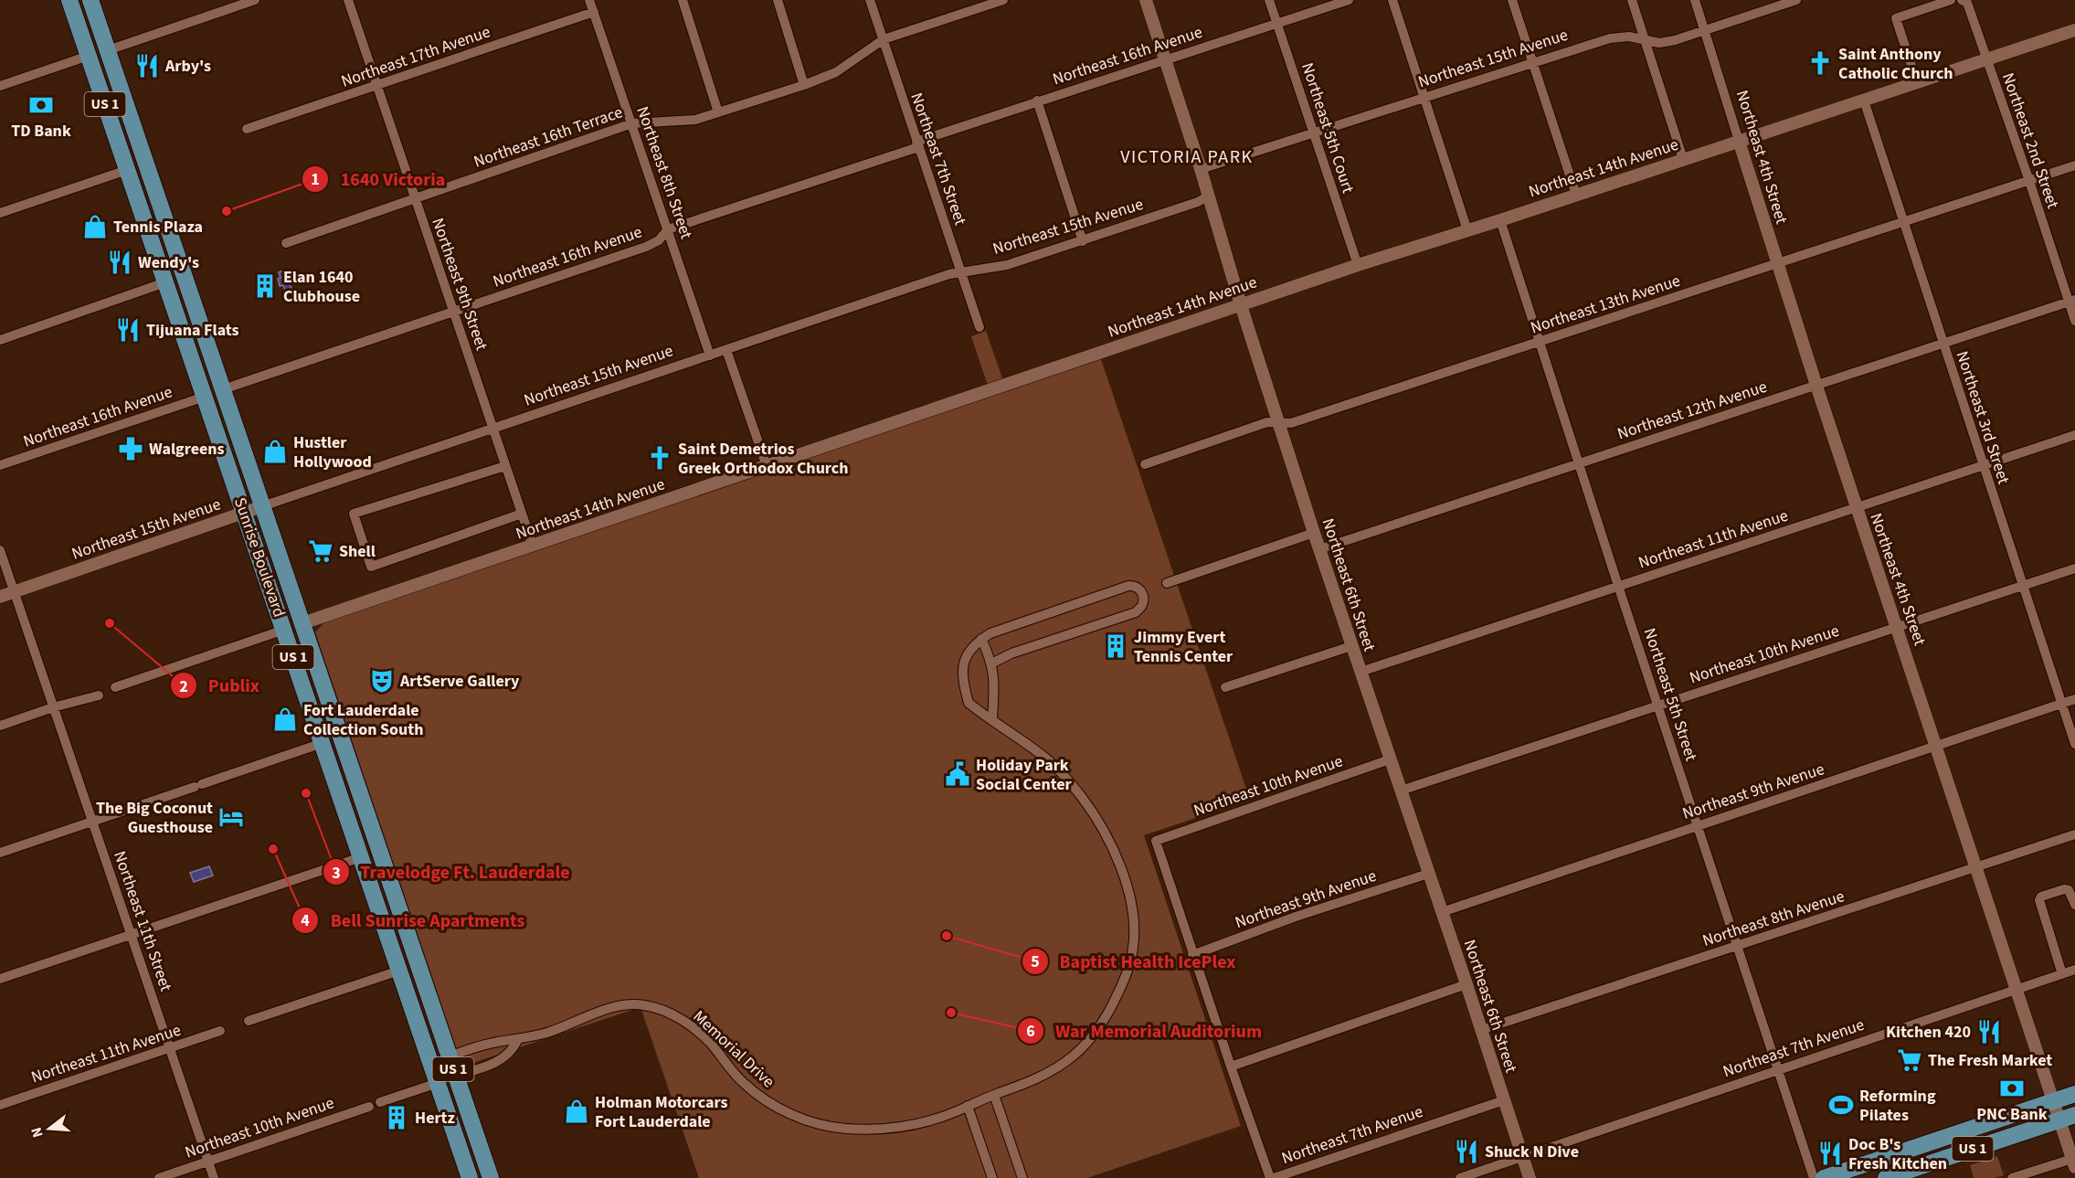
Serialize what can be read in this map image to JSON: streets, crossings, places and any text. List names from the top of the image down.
{
  "streets": {
    "main road": ["US 1", "Sunrise Boulevard"],
    "street": [
      "Northeast 16th Avenue",
      "Northeast 17th Avenue",
      "Northeast 15th Avenue",
      "Northeast 5th Court",
      "Northeast 16th Terrace",
      "Northeast 2nd Street",
      "Northeast 4th Street",
      "Northeast 7th Street",
      "Northeast 14th Avenue",
      "Northeast 8th Street",
      "Northeast 9th Street",
      "Northeast 13th Avenue",
      "Northeast 12th Avenue",
      "Northeast 3rd Street",
      "Northeast 11th Avenue",
      "Northeast 6th Street",
      "Northeast 10th Avenue",
      "Northeast 5th Street",
      "Northeast 9th Avenue",
      "Northeast 8th Avenue",
      "Northeast 11th Street",
      "Northeast 7th Avenue",
      "Memorial Drive"
    ]
  },
  "crossings": [
    ["Northeast 16th Avenue", "Northeast 5th Court"],
    ["Northeast 16th Avenue", "Northeast 7th Street"],
    ["Northeast 16th Avenue", "Northeast 8th Street"],
    ["Northeast 16th Avenue", "Northeast 9th Street"],
    ["Northeast 16th Avenue", "Sunrise Boulevard"],
    ["Northeast 16th Avenue", "Northeast 6th Street"],
    ["Northeast 17th Avenue", "Northeast 8th Street"],
    ["Northeast 17th Avenue", "Northeast 9th Street"],
    ["Northeast 15th Avenue", "Northeast 5th Court"],
    ["Northeast 15th Avenue", "Northeast 4th Street"],
    ["Northeast 15th Avenue", "Northeast 7th Street"],
    ["Northeast 15th Avenue", "Northeast 8th Street"],
    ["Northeast 15th Avenue", "Northeast 9th Street"],
    ["Northeast 15th Avenue", "Sunrise Boulevard"],
    ["Northeast 15th Avenue", "Northeast 6th Street"],
    ["Northeast 15th Avenue", "Northeast 11th Street"],
    ["US 1", "Northeast 4th Street"],
    ["Northeast 5th Court", "Northeast 14th Avenue"],
    ["Northeast 16th Terrace", "Northeast 7th Street"],
    ["Northeast 16th Terrace", "Northeast 8th Street"],
    ["Northeast 16th Terrace", "Northeast 9th Street"],
    ["Northeast 2nd Street", "Northeast 14th Avenue"],
    ["Northeast 2nd Street", "Northeast 13th Avenue"],
    ["Northeast 2nd Street", "Northeast 12th Avenue"],
    ["Northeast 4th Street", "Northeast 14th Avenue"],
    ["Northeast 4th Street", "Northeast 13th Avenue"],
    ["Northeast 4th Street", "Northeast 12th Avenue"],
    ["Northeast 4th Street", "Northeast 11th Avenue"],
    ["Northeast 4th Street", "Northeast 10th Avenue"],
    ["Northeast 4th Street", "Northeast 9th Avenue"],
    ["Northeast 4th Street", "Northeast 8th Avenue"],
    ["Northeast 4th Street", "Northeast 7th Avenue"],
    ["Northeast 14th Avenue", "Northeast 9th Street"],
    ["Northeast 14th Avenue", "Northeast 3rd Street"],
    ["Northeast 14th Avenue", "Sunrise Boulevard"],
    ["Northeast 14th Avenue", "Northeast 6th Street"],
    ["Northeast 14th Avenue", "Northeast 5th Street"],
    ["Northeast 13th Avenue", "Northeast 3rd Street"],
    ["Northeast 13th Avenue", "Northeast 6th Street"],
    ["Northeast 13th Avenue", "Northeast 5th Street"],
    ["Northeast 12th Avenue", "Northeast 3rd Street"],
    ["Northeast 12th Avenue", "Northeast 6th Street"],
    ["Northeast 12th Avenue", "Northeast 5th Street"],
    ["Northeast 3rd Street", "Northeast 11th Avenue"],
    ["Northeast 3rd Street", "Northeast 10th Avenue"],
    ["Northeast 3rd Street", "Northeast 9th Avenue"],
    ["Northeast 11th Avenue", "Northeast 6th Street"],
    ["Northeast 11th Avenue", "Northeast 5th Street"],
    ["Northeast 11th Avenue", "Northeast 11th Street"],
    ["Sunrise Boulevard", "Memorial Drive"],
    ["Northeast 6th Street", "Northeast 10th Avenue"],
    ["Northeast 6th Street", "Northeast 9th Avenue"],
    ["Northeast 6th Street", "Northeast 8th Avenue"],
    ["Northeast 6th Street", "Northeast 7th Avenue"],
    ["Northeast 10th Avenue", "Northeast 5th Street"],
    ["Northeast 10th Avenue", "Northeast 9th Avenue"],
    ["Northeast 10th Avenue", "Northeast 11th Street"],
    ["Northeast 5th Street", "Northeast 9th Avenue"],
    ["Northeast 5th Street", "Northeast 8th Avenue"],
    ["Northeast 5th Street", "Northeast 7th Avenue"]
  ],
  "districts": ["VICTORIA PARK"],
  "places": {
    "church": ["Saint Anthony Catholic Church", "Saint Demetrios Greek Orthodox Church"],
    "restaurant": [
      "Arby's",
      "Wendy's",
      "Tijuana Flats",
      "Kitchen 420",
      "Shuck N Dive",
      "Doc B's Fresh Kitchen"
    ],
    "bank": ["TD Bank", "PNC Bank"],
    "other": [
      "1640 Victoria",
      "Publix",
      "Travelodge Ft. Lauderdale",
      "Bell Sunrise Apartments",
      "Baptist Health IcePlex",
      "War Memorial Auditorium"
    ],
    "shop": [
      "Tennis Plaza",
      "Hustler Hollywood",
      "Fort Lauderdale Collection South",
      "Holman Motorcars Fort Lauderdale"
    ],
    "building": ["Elan 1640 Clubhouse", "Jimmy Evert Tennis Center", "Hertz"],
    "pharmacy": ["Walgreens"],
    "supermarket": ["Shell", "The Fresh Market"],
    "theatre": ["ArtServe Gallery"],
    "public building": ["Holiday Park Social Center"],
    "hotel": ["The Big Coconut Guesthouse"],
    "sports": ["Reforming Pilates"]
  },
  "north": "left"
}
